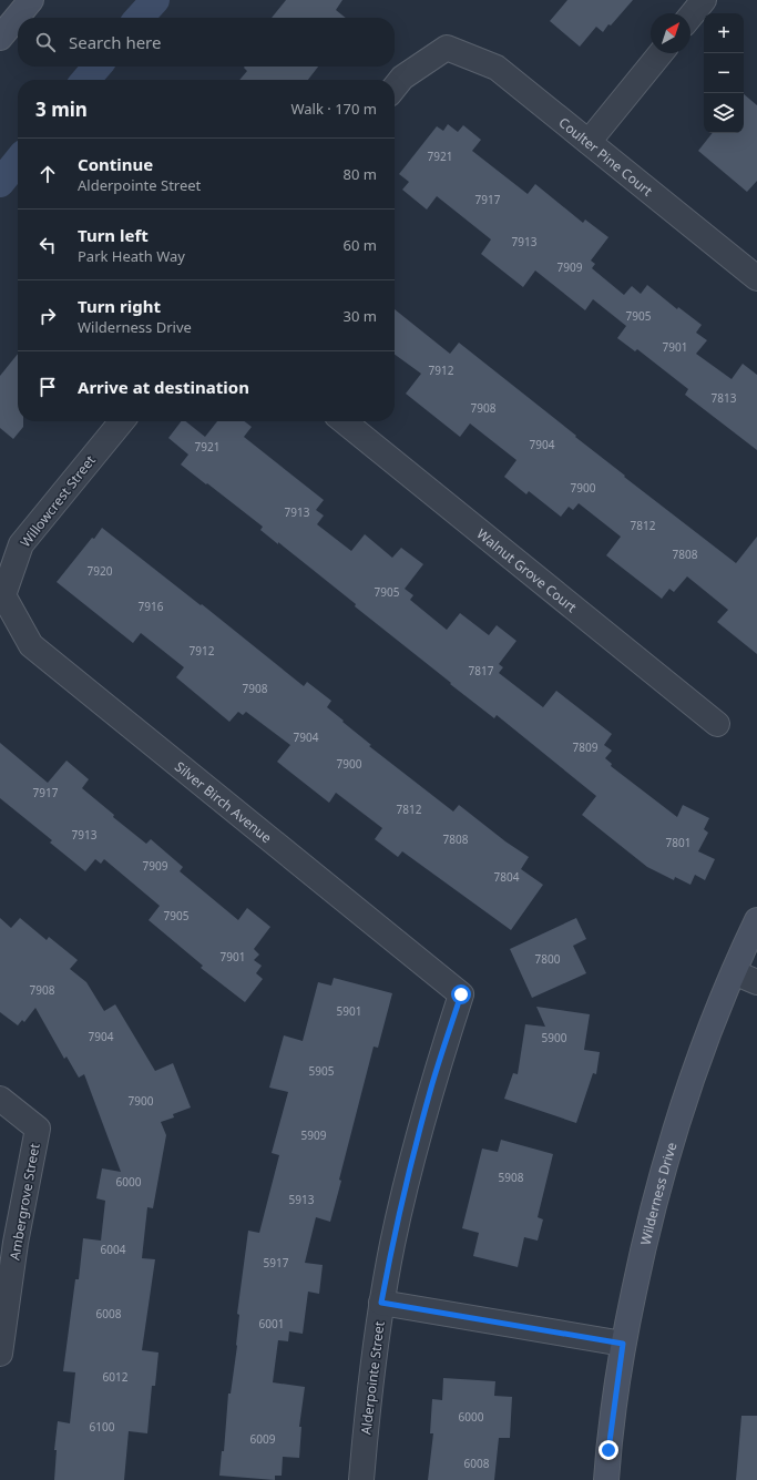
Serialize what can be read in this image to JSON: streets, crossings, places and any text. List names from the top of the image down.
{
  "streets": {
    "street": [
      "Coulter Pine Court",
      "Willowcrest Street",
      "Walnut Grove Court",
      "Silver Birch Avenue",
      "Wilderness Drive",
      "Ambergrove Street",
      "Alderpointe Street"
    ]
  },
  "crossings": [
    ["Willowcrest Street", "Silver Birch Avenue"],
    ["Silver Birch Avenue", "Alderpointe Street"]
  ],
  "house_numbers": [
    "7921",
    "7917",
    "7913",
    "7909",
    "7905",
    "7901",
    "7912",
    "7813",
    "7908",
    "7904",
    "7921",
    "7900",
    "7913",
    "7812",
    "7808",
    "7920",
    "7905",
    "7916",
    "7912",
    "7817",
    "7908",
    "7904",
    "7809",
    "7900",
    "7917",
    "7812",
    "7913",
    "7808",
    "7801",
    "7909",
    "7804",
    "7905",
    "7901",
    "7800",
    "7908",
    "5901",
    "7904",
    "5900",
    "5905",
    "7900",
    "5909",
    "5908",
    "6000",
    "5913",
    "6004",
    "5917",
    "6008",
    "6001",
    "6012",
    "6000",
    "6100",
    "6009",
    "6008"
  ],
  "north": "top right",
  "page": {
    "map_buttons": ["+", "−"],
    "search": "Search here",
    "heading": ["3 min", "Walk · 170 m"],
    "list": [
      ["Continue", "Alderpointe Street", "80 m"],
      ["Turn left", "Park Heath Way", "60 m"],
      ["Turn right", "Wilderness Drive", "30 m"],
      "Arrive at destination"
    ]
  }
}
